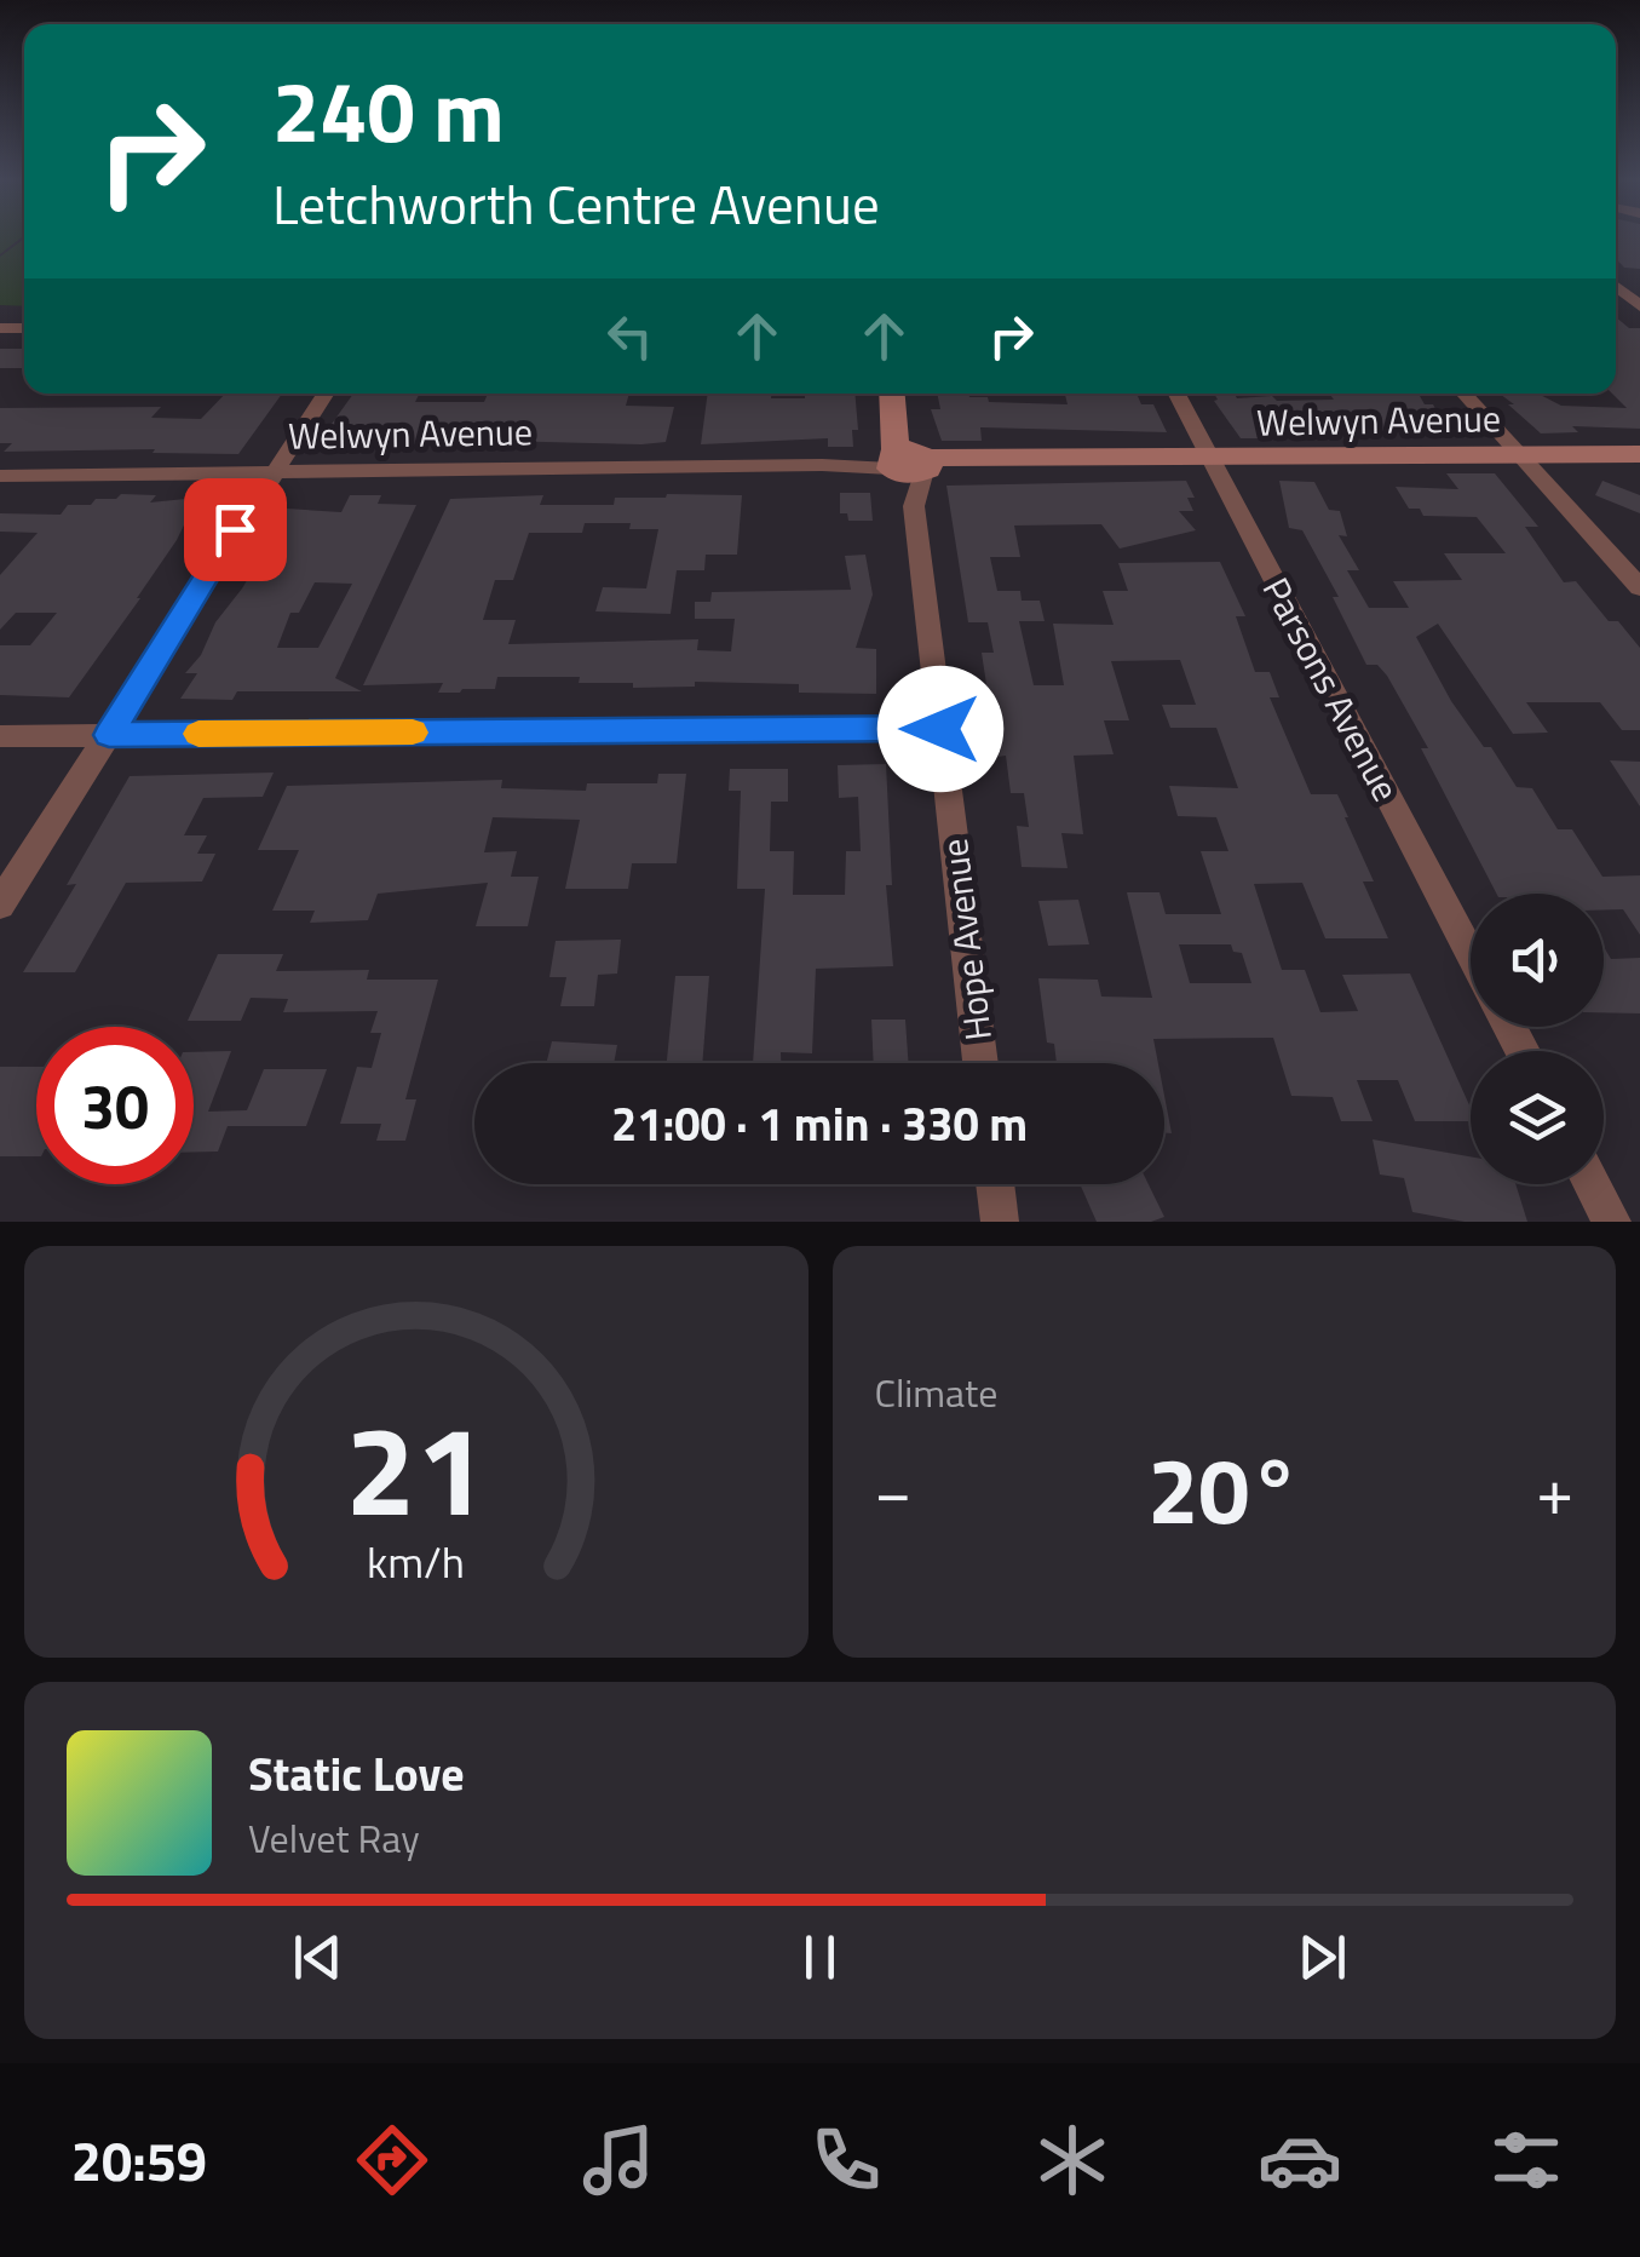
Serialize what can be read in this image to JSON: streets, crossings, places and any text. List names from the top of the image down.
{
  "streets": {
    "street": ["Welwyn Avenue", "Parsons Avenue", "Hope Avenue"]
  },
  "crossings": [
    ["Welwyn Avenue", "Parsons Avenue"],
    ["Welwyn Avenue", "Hope Avenue"]
  ],
  "page": {
    "turn": ["240 m", "Letchworth Centre Avenue"],
    "limit": "30",
    "trip": "21:00 · 1 min · 330 m",
    "tile": "Climate",
    "heat": ["−", "20°", "+"],
    "song": ["Static Love", "Velvet Ray"],
    "tabs": "20:59",
    "gauge": ["21", "km/h"]
  }
}
